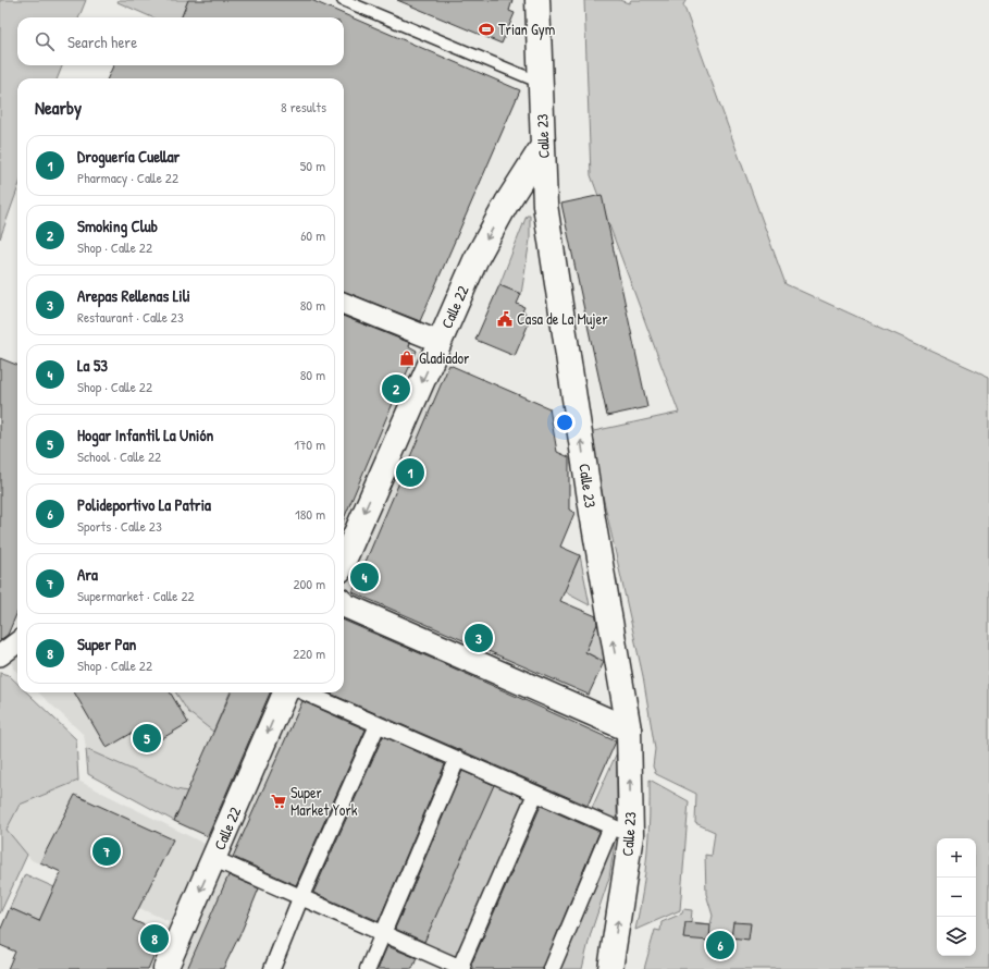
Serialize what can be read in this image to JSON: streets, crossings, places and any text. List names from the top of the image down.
{
  "streets": {
    "main road": ["Calle 23", "Calle 22"]
  },
  "crossings": [
    ["Calle 23", "Calle 22"]
  ],
  "one_way": ["Calle 23", "Calle 22"],
  "places": {
    "sports": ["Trian Gym"],
    "public building": ["Casa de La Mujer"],
    "shop": ["Gladiador"],
    "supermarket": ["Super Market York"]
  },
  "page": {
    "search": "Search here",
    "heading": ["Nearby", "8 results"],
    "list": [
      {
        "mark": "1",
        "name": "Droguería Cuellar",
        "note": "Pharmacy · Calle 22",
        "value": "50 m"
      },
      {
        "mark": "2",
        "name": "Smoking Club",
        "note": "Shop · Calle 22",
        "value": "60 m"
      },
      {
        "mark": "3",
        "name": "Arepas Rellenas Lili",
        "note": "Restaurant · Calle 23",
        "value": "80 m"
      },
      {
        "mark": "4",
        "name": "La 53",
        "note": "Shop · Calle 22",
        "value": "80 m"
      },
      {
        "mark": "5",
        "name": "Hogar Infantil La Unión",
        "note": "School · Calle 22",
        "value": "170 m"
      },
      {
        "mark": "6",
        "name": "Polideportivo La Patria",
        "note": "Sports · Calle 23",
        "value": "180 m"
      },
      {
        "mark": "7",
        "name": "Ara",
        "note": "Supermarket · Calle 22",
        "value": "200 m"
      },
      {
        "mark": "8",
        "name": "Super Pan",
        "note": "Shop · Calle 22",
        "value": "220 m"
      }
    ],
    "pins": [
      "2",
      "1",
      "4",
      "3",
      "5",
      "7",
      "8",
      "6"
    ],
    "map_buttons": ["+", "−"]
  }
}
